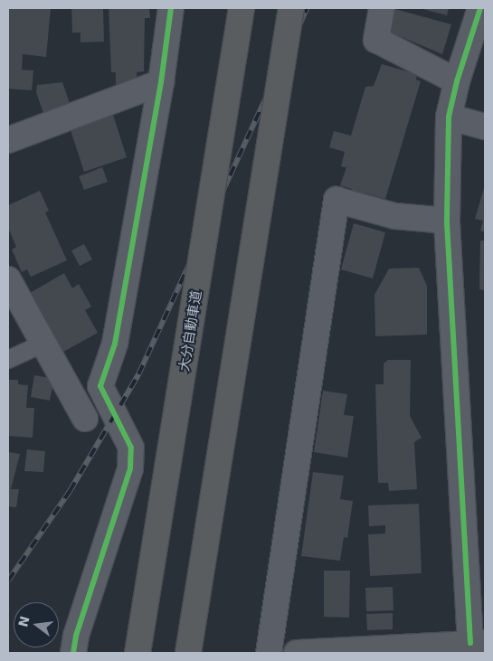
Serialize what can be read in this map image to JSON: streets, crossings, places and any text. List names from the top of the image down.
{
  "streets": {
    "highway": ["大分自動車道"]
  },
  "north": "left"
}
